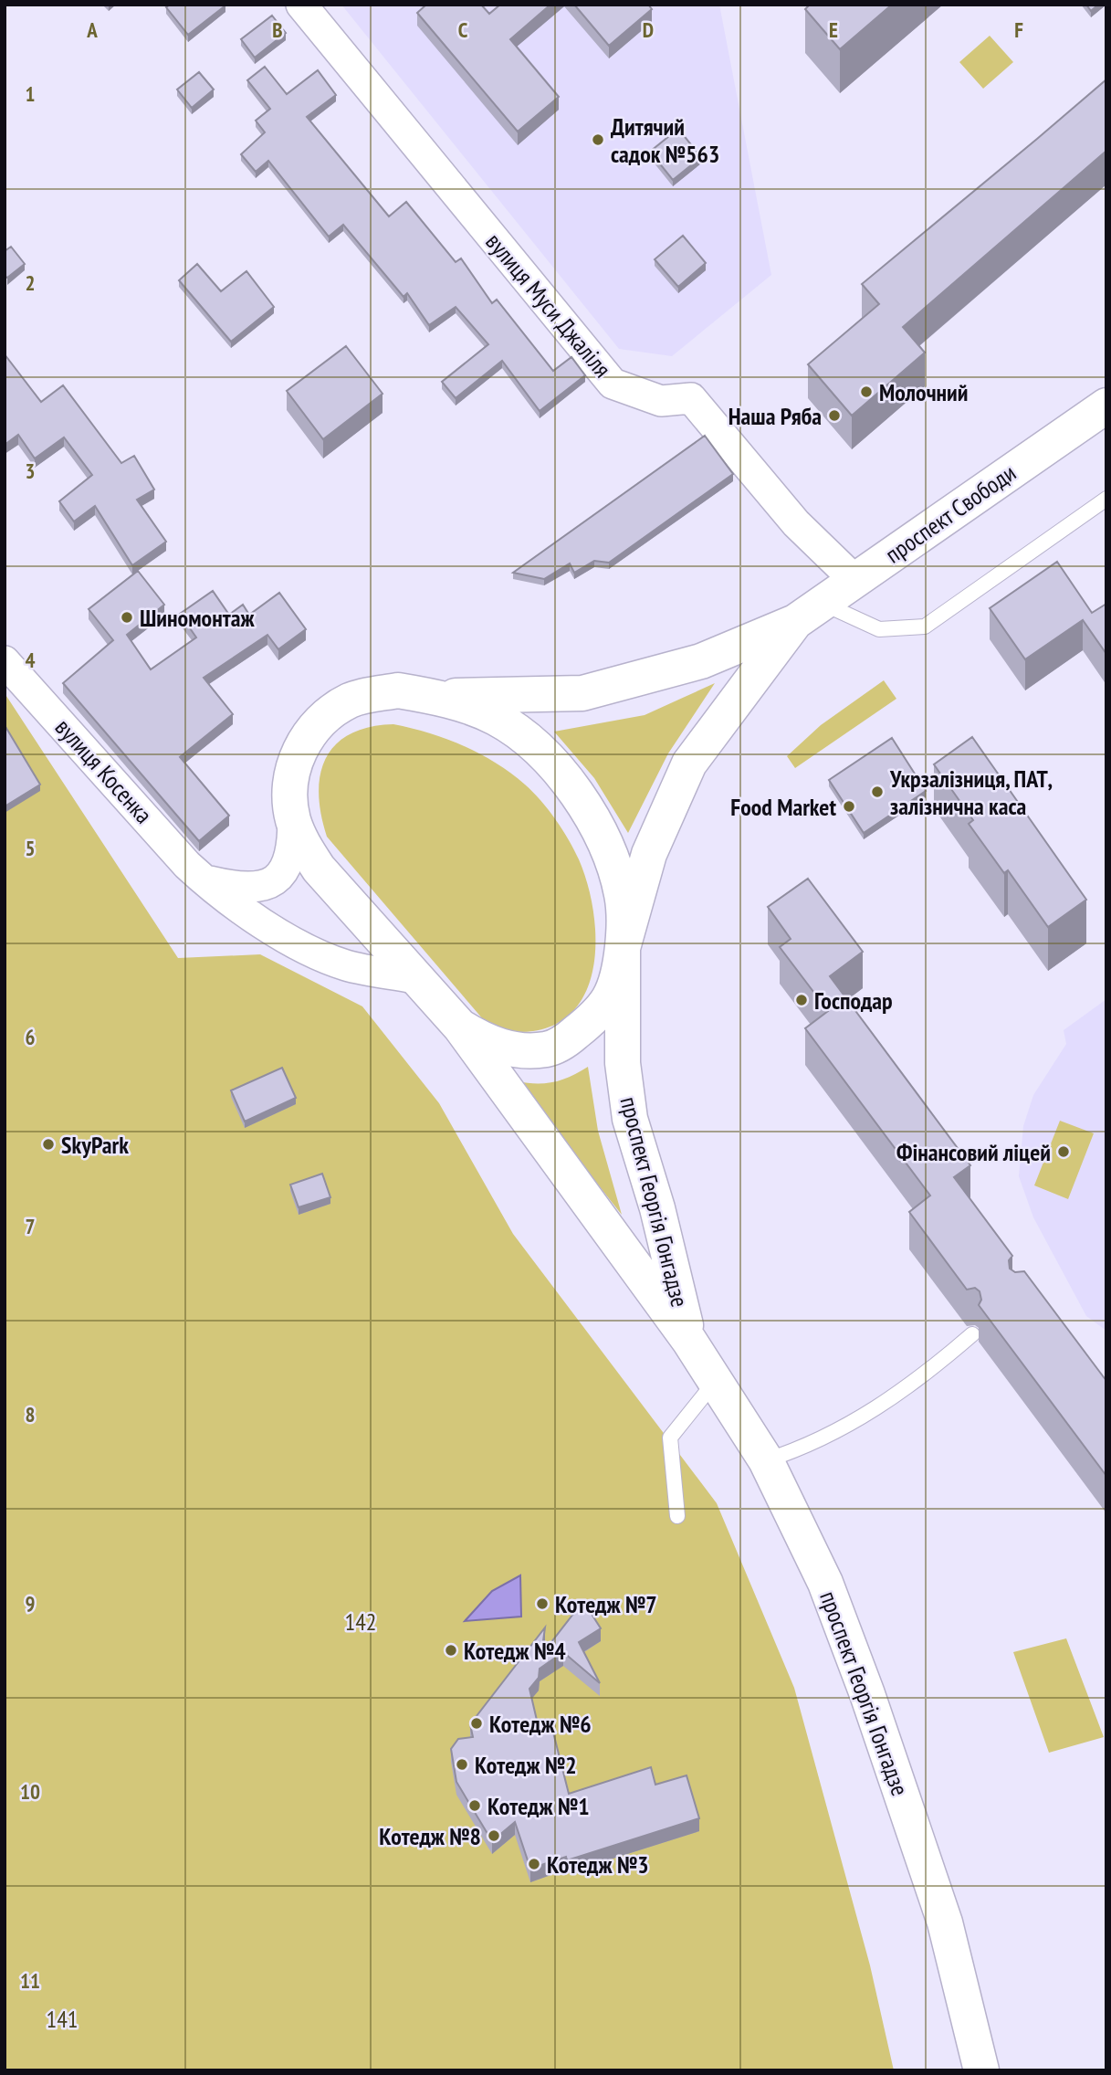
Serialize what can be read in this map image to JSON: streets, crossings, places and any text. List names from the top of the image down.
{
  "streets": {
    "street": [
      "вулиця Муси Джаліля",
      "проспект Свободи",
      "вулиця Косенка",
      "проспект Георгія Гонгадзе"
    ]
  },
  "crossings": [
    ["вулиця Муси Джаліля", "проспект Свободи"],
    ["проспект Свободи", "проспект Георгія Гонгадзе"]
  ],
  "parks": ["142", "141"],
  "places": [
    "Дитячий садок №563",
    "Молочний",
    "Наша Ряба",
    "Шиномонтаж",
    "Укрзалізниця, ПАТ, залізнична каса",
    "Food Market",
    "Господар",
    "SkyPark",
    "Фінансовий ліцей",
    "Котедж №7",
    "Котедж №4",
    "Котедж №6",
    "Котедж №2",
    "Котедж №1",
    "Котедж №8",
    "Котедж №3"
  ],
  "grid": {
    "columns": [
      "A",
      "B",
      "C",
      "D",
      "E",
      "F"
    ],
    "rows": [
      "1",
      "2",
      "3",
      "4",
      "5",
      "6",
      "7",
      "8",
      "9",
      "10",
      "11"
    ]
  }
}
